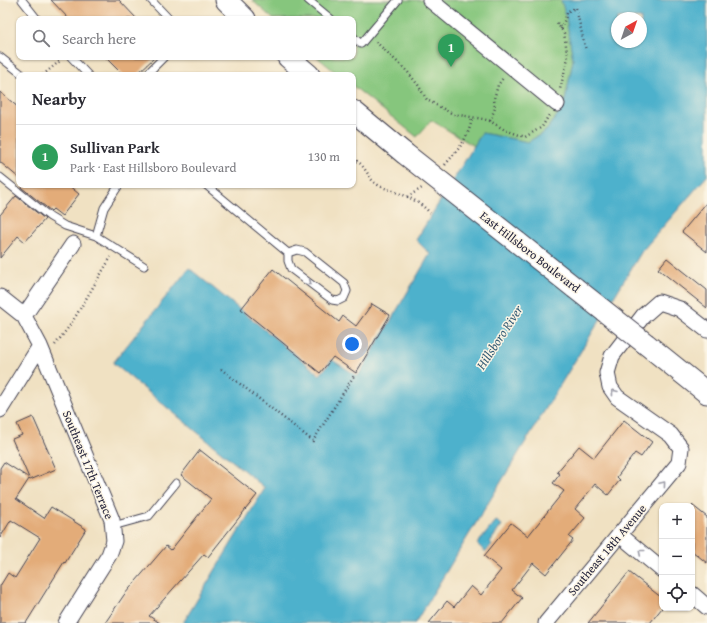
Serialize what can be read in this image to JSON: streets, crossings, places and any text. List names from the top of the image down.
{
  "streets": {
    "main road": ["East Hillsboro Boulevard"],
    "street": ["Southeast 17th Terrace", "Southeast 18th Avenue"]
  },
  "water": ["Hillsboro River"],
  "north": "top right",
  "page": {
    "search": "Search here",
    "pins": "1",
    "heading": "Nearby",
    "list": [
      {
        "mark": "1",
        "name": "Sullivan Park",
        "note": "Park · East Hillsboro Boulevard",
        "value": "130 m"
      }
    ],
    "map_buttons": ["+", "−"]
  }
}
